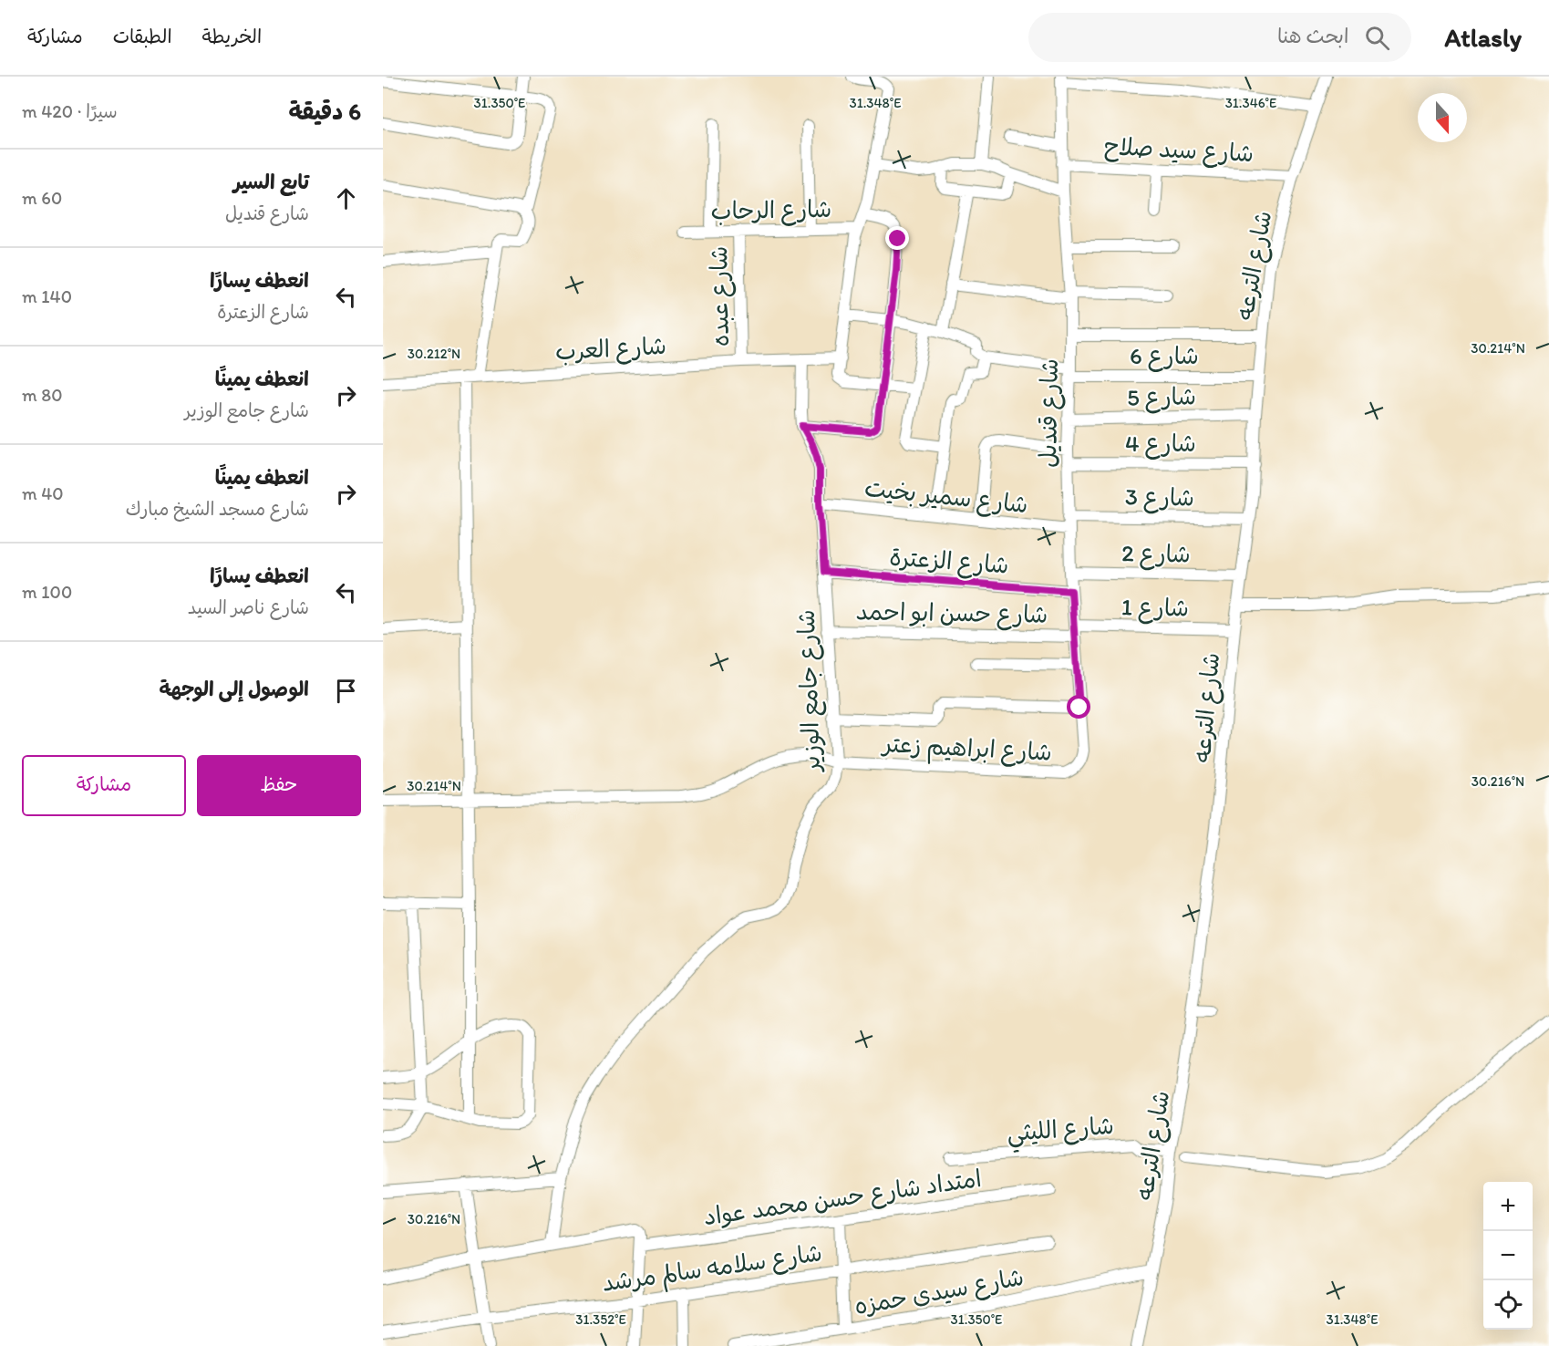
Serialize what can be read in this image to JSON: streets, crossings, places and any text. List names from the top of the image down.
{
  "streets": {
    "street": [
      "شارع سيد صلاح",
      "شارع الرحاب",
      "شارع الترعه",
      "شارع عبده",
      "شارع العرب",
      "شارع 6",
      "شارع 5",
      "شارع قنديل",
      "شارع 4",
      "شارع سمير بخيت",
      "شارع 3",
      "شارع 2",
      "شارع الزعترة",
      "شارع 1",
      "شارع حسن ابو احمد",
      "شارع جامع الوزير",
      "شارع ابراهيم زعتر",
      "شارع الليثي",
      "امتداد شارع حسن محمد عواد",
      "شارع سلامه سالم مرشد",
      "شارع سيدى حمزه"
    ]
  },
  "crossings": [
    ["شارع سيد صلاح", "شارع الترعه"],
    ["شارع سيد صلاح", "شارع قنديل"],
    ["شارع الرحاب", "شارع عبده"],
    ["شارع الترعه", "شارع 6"],
    ["شارع الترعه", "شارع 5"],
    ["شارع الترعه", "شارع 4"],
    ["شارع الترعه", "شارع 3"],
    ["شارع الترعه", "شارع 2"],
    ["شارع الترعه", "شارع 1"],
    ["شارع الترعه", "شارع الليثي"],
    ["شارع الترعه", "شارع سيدى حمزه"],
    ["شارع عبده", "شارع العرب"],
    ["شارع العرب", "شارع جامع الوزير"],
    ["شارع 6", "شارع قنديل"],
    ["شارع 5", "شارع قنديل"],
    ["شارع قنديل", "شارع 4"],
    ["شارع قنديل", "شارع سمير بخيت"],
    ["شارع قنديل", "شارع 3"],
    ["شارع قنديل", "شارع 2"],
    ["شارع قنديل", "شارع الزعترة"],
    ["شارع قنديل", "شارع 1"],
    ["شارع قنديل", "شارع حسن ابو احمد"],
    ["شارع قنديل", "شارع ابراهيم زعتر"],
    ["شارع سمير بخيت", "شارع جامع الوزير"],
    ["شارع الزعترة", "شارع جامع الوزير"],
    ["شارع 1", "شارع حسن ابو احمد"],
    ["شارع حسن ابو احمد", "شارع جامع الوزير"],
    ["شارع جامع الوزير", "شارع ابراهيم زعتر"]
  ],
  "north": "bottom",
  "page": {
    "header": "Atlasly",
    "search": "ابحث هنا",
    "nav": ["الخريطة", "الطبقات", "مشاركة"],
    "heading": ["6 دقيقة", "سيرًا · 420 m"],
    "list": [
      ["تابع السير", "شارع قنديل", "60 m"],
      ["انعطف يسارًا", "شارع الزعترة", "140 m"],
      ["انعطف يمينًا", "شارع جامع الوزير", "80 m"],
      ["انعطف يمينًا", "شارع مسجد الشيخ مبارك", "40 m"],
      ["انعطف يسارًا", "شارع ناصر السيد", "100 m"],
      "الوصول إلى الوجهة"
    ],
    "buttons": ["حفظ", "مشاركة"],
    "map_buttons": ["+", "−"]
  },
  "coordinates": [
    "31.350°E",
    "31.348°E",
    "31.346°E",
    "30.214°N",
    "30.212°N",
    "30.216°N",
    "31.352°E"
  ]
}
